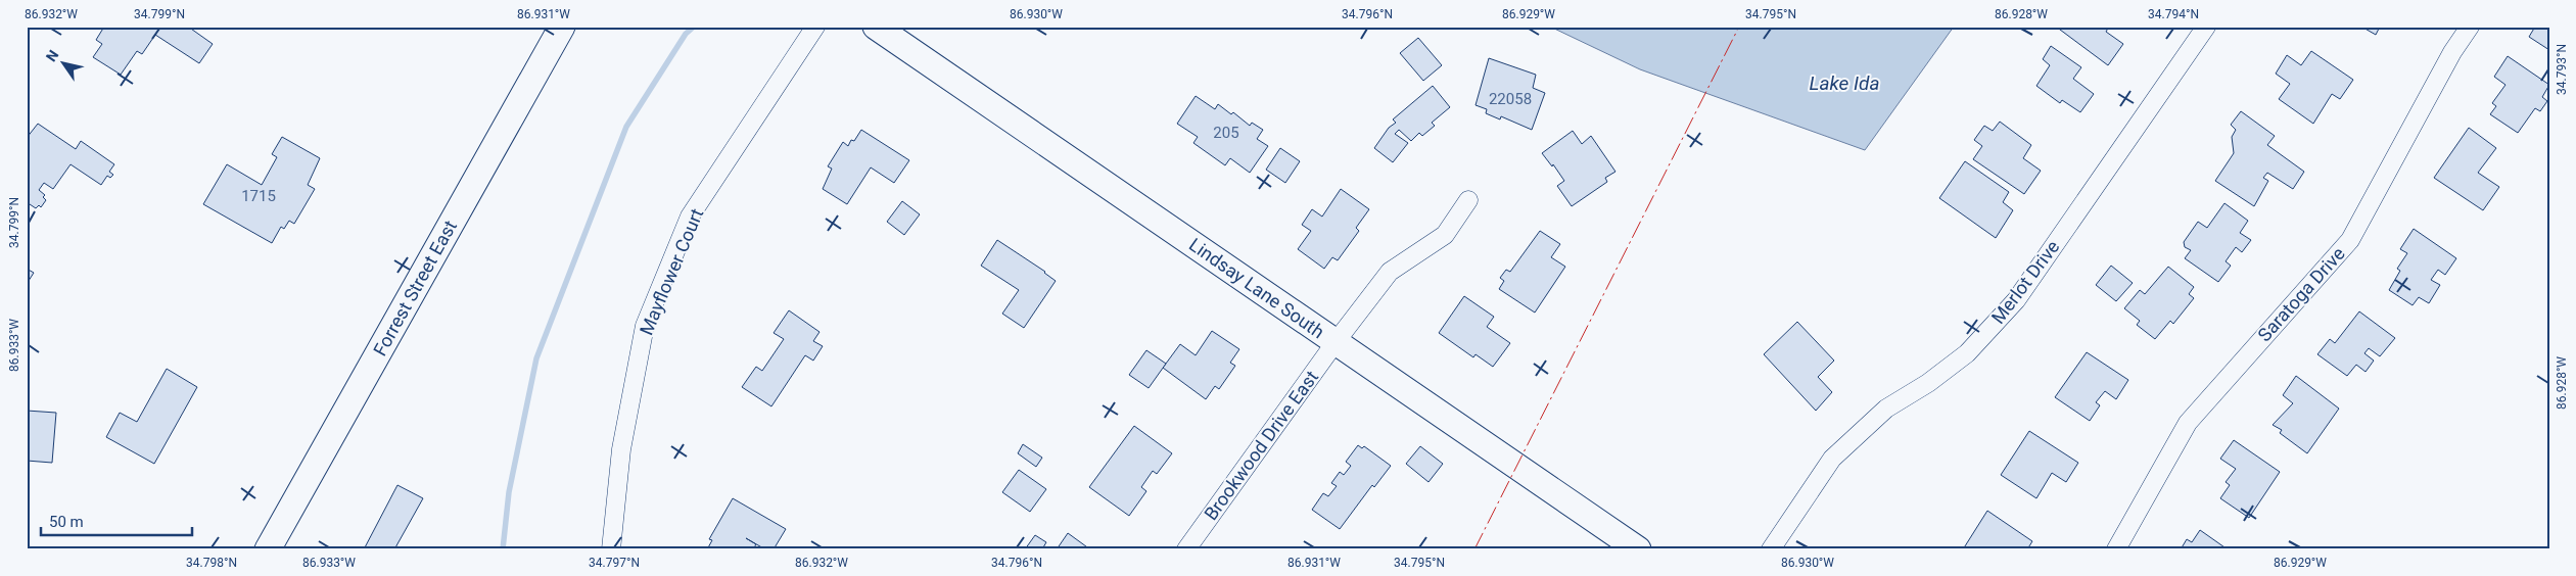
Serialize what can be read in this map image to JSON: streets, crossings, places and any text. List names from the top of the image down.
{
  "streets": {
    "street": [
      "Mayflower Court",
      "Merlot Drive",
      "Forrest Street East",
      "Lindsay Lane South",
      "Saratoga Drive",
      "Brookwood Drive East"
    ]
  },
  "crossings": [
    ["Lindsay Lane South", "Brookwood Drive East"]
  ],
  "water": ["Lake Ida"],
  "house_numbers": ["22058", "205", "1715"],
  "scale_bar": "50 m",
  "north": "top left",
  "coordinates": [
    "86.932°W",
    "34.799°N",
    "86.931°W",
    "86.930°W",
    "34.796°N",
    "86.929°W",
    "34.795°N",
    "86.928°W",
    "34.794°N",
    "34.793°N",
    "86.933°W",
    "34.798°N",
    "34.797°N"
  ]
}
